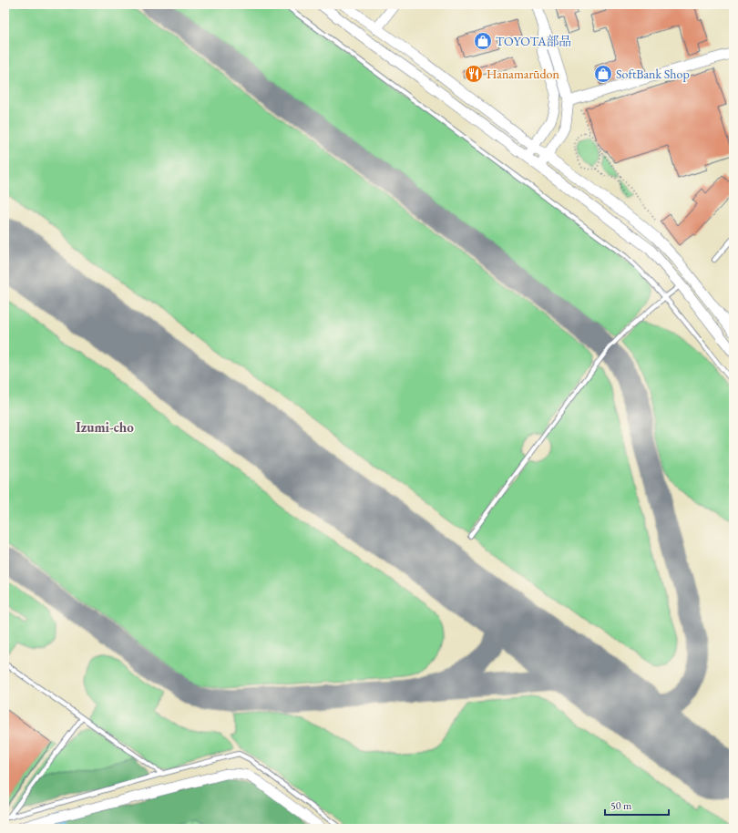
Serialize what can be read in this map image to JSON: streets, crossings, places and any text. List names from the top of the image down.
{
  "districts": ["Izumi-cho"],
  "places": {
    "shop": ["TOYOTA部品", "SoftBank Shop"],
    "restaurant": ["Hanamarūdon"]
  },
  "scale_bar": "50 m"
}
